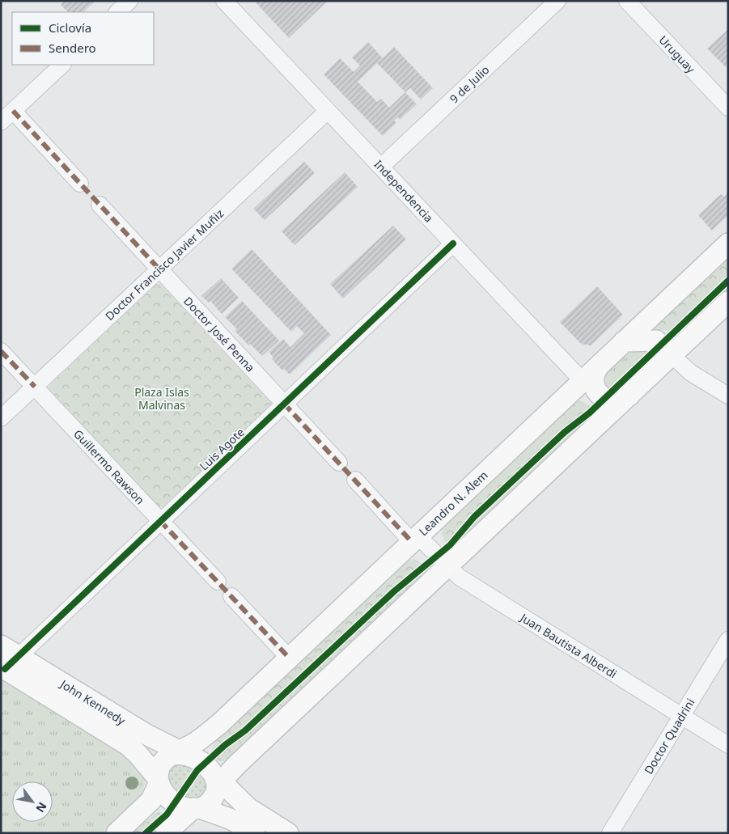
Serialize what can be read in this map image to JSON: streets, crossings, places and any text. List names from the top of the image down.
{
  "streets": {
    "main road": ["Leandro N. Alem", "John Kennedy"],
    "street": [
      "Uruguay",
      "9 de Julio",
      "Independencia",
      "Doctor Francisco Javier Muñiz",
      "Doctor José Penna",
      "Luis Agote",
      "Guillermo Rawson",
      "Juan Bautista Alberdi",
      "Doctor Quadrini"
    ]
  },
  "crossings": [
    ["9 de Julio", "Independencia"],
    ["Independencia", "Doctor Francisco Javier Muñiz"],
    ["Independencia", "Luis Agote"],
    ["Independencia", "Leandro N. Alem"],
    ["Doctor Francisco Javier Muñiz", "Doctor José Penna"],
    ["Doctor Francisco Javier Muñiz", "Guillermo Rawson"],
    ["Doctor José Penna", "Luis Agote"],
    ["Luis Agote", "Guillermo Rawson"],
    ["Luis Agote", "John Kennedy"],
    ["Leandro N. Alem", "Juan Bautista Alberdi"],
    ["Leandro N. Alem", "John Kennedy"],
    ["Juan Bautista Alberdi", "Doctor Quadrini"]
  ],
  "parks": ["Plaza Islas Malvinas"],
  "legend": ["Ciclovía", "Sendero"],
  "north": "bottom right"
}
